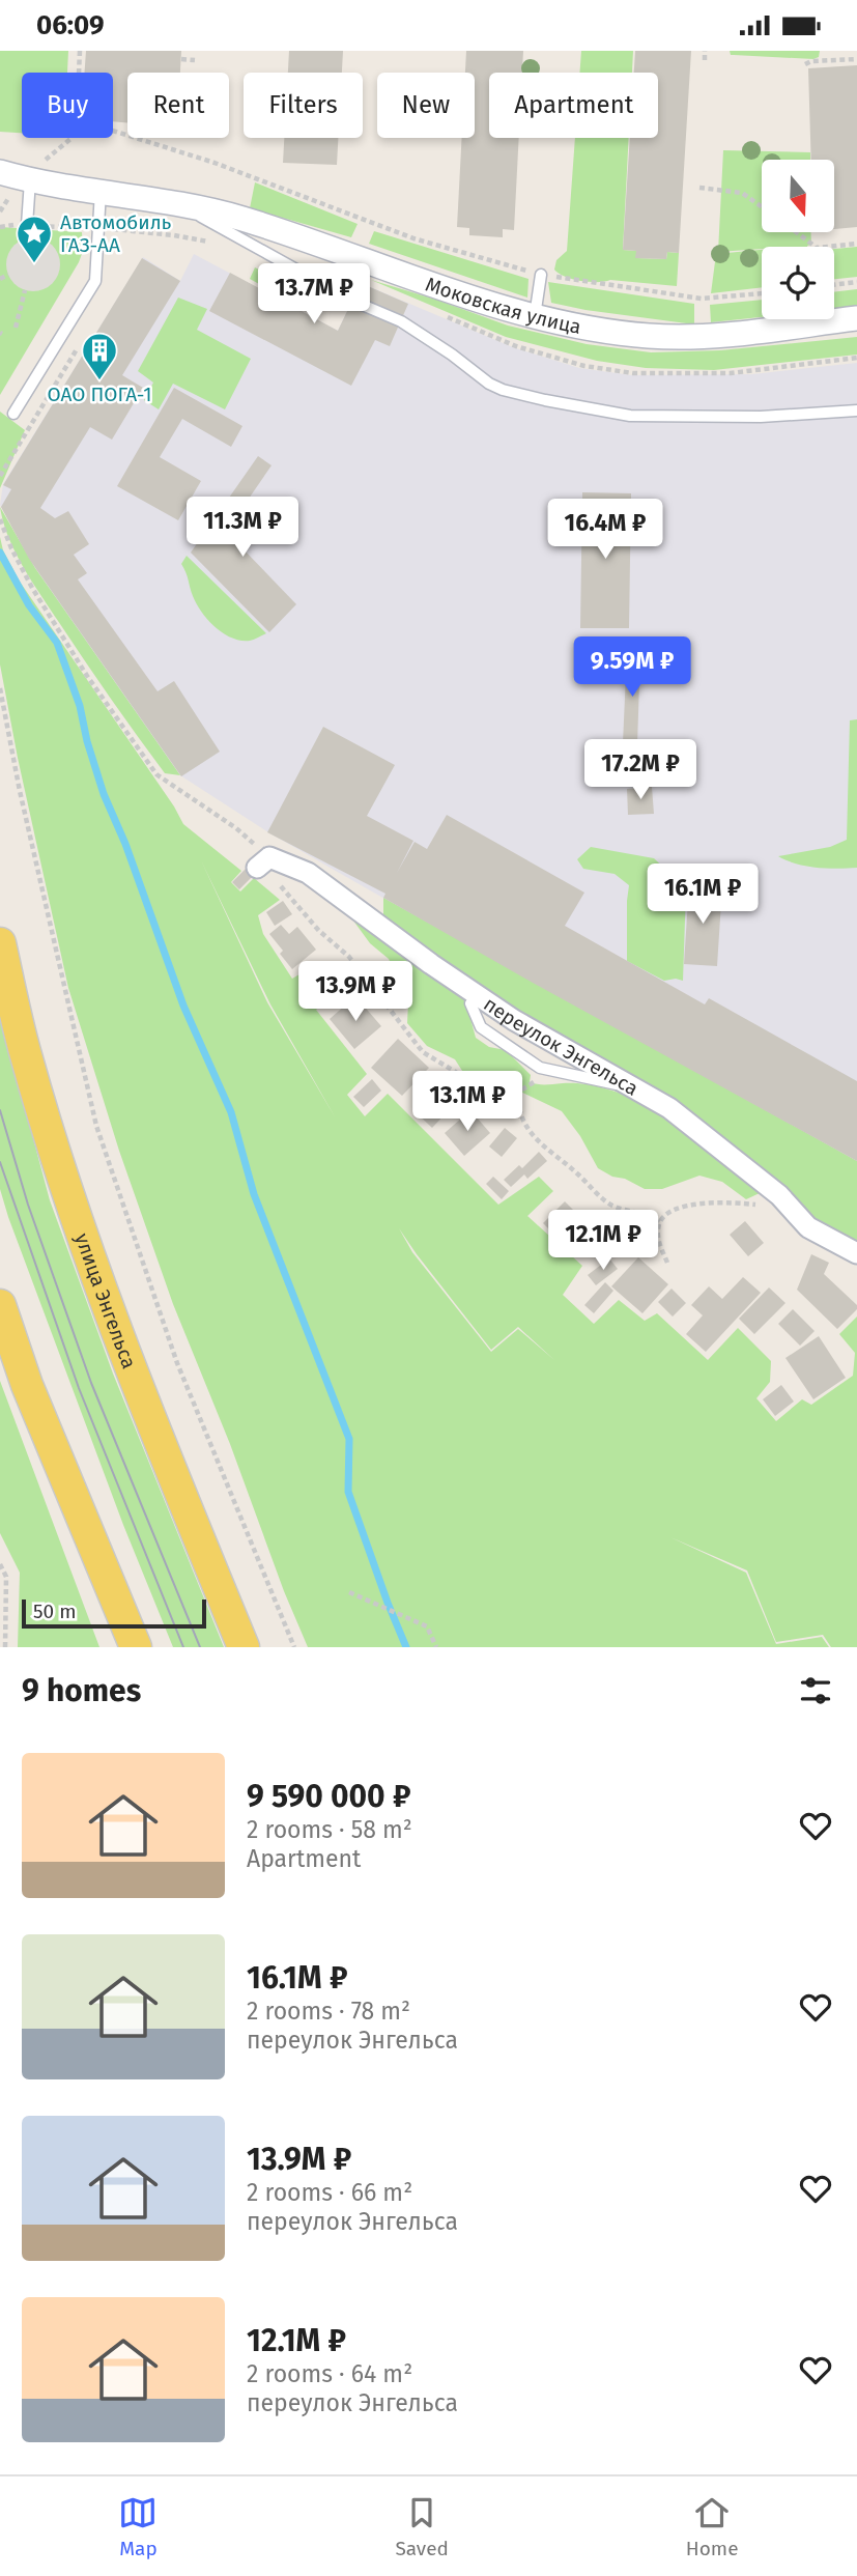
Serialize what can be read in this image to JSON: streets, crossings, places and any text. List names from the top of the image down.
{
  "streets": {
    "main road": ["улица Энгельса"],
    "street": ["Моковская улица", "переулок Энгельса"]
  },
  "places": {
    "place": ["Автомобиль ГАЗ-АА"],
    "building": ["ОАО ПОГА-1"]
  },
  "scale_bar": "50 m",
  "north": "bottom",
  "page": {
    "status": "06:09",
    "chip": [
      "Buy",
      "Rent",
      "Filters",
      "New",
      "Apartment"
    ],
    "price": [
      "13.7M ₽",
      "11.3M ₽",
      "16.4M ₽",
      "9.59M ₽",
      "17.2M ₽",
      "16.1M ₽",
      "13.9M ₽",
      "13.1M ₽",
      "12.1M ₽"
    ],
    "scale": "50 m",
    "heading": "9 homes",
    "list": [
      {
        "name": "9 590 000 ₽",
        "note": "2 rooms · 58 m² · Apartment"
      },
      {
        "name": "16.1M ₽",
        "note": "2 rooms · 78 m² · переулок Энгельса"
      },
      {
        "name": "13.9M ₽",
        "note": "2 rooms · 66 m² · переулок Энгельса"
      },
      {
        "name": "12.1M ₽",
        "note": "2 rooms · 64 m² · переулок Энгельса"
      }
    ],
    "tabs": ["Map", "Saved", "Home"]
  }
}
